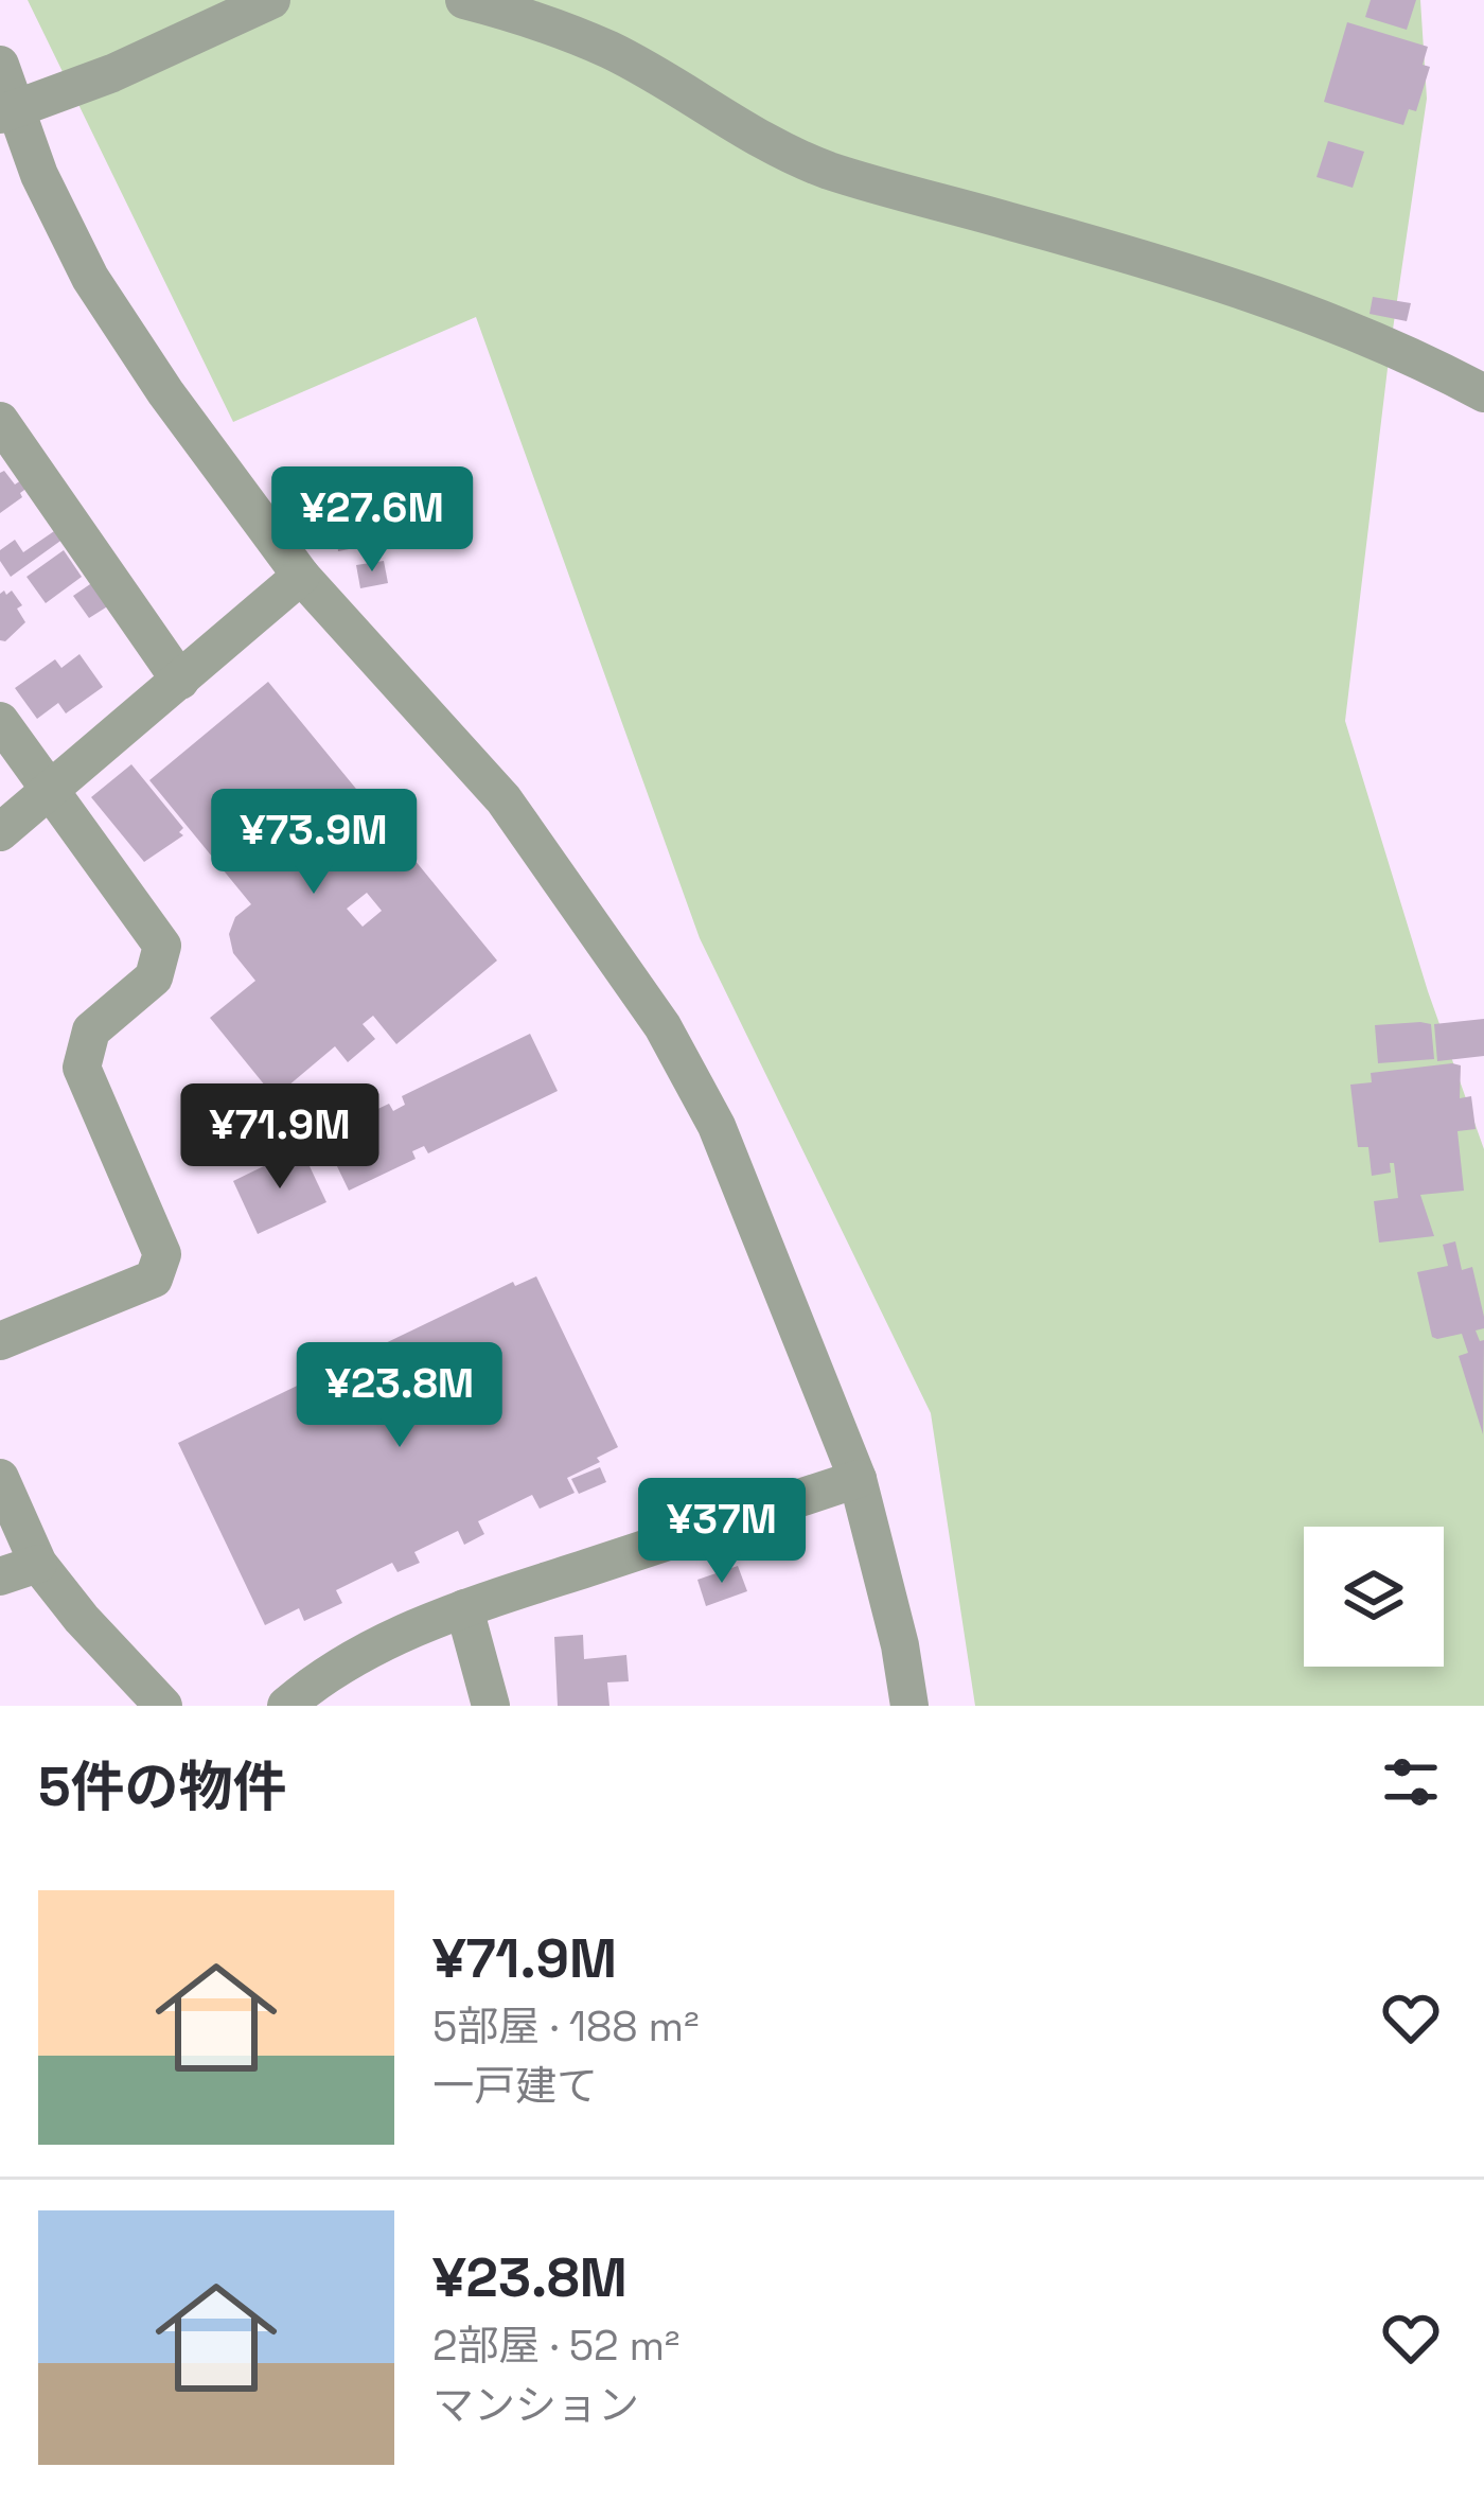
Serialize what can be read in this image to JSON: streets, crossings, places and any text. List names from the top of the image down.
{
  "page": {
    "price": [
      "¥27.6M",
      "¥73.9M",
      "¥71.9M",
      "¥23.8M",
      "¥37M"
    ],
    "heading": "5件の物件",
    "list": [
      {
        "name": "¥71.9M",
        "note": "5部屋 · 188 m² · 一戸建て"
      },
      {
        "name": "¥23.8M",
        "note": "2部屋 · 52 m² · マンション"
      }
    ]
  }
}
